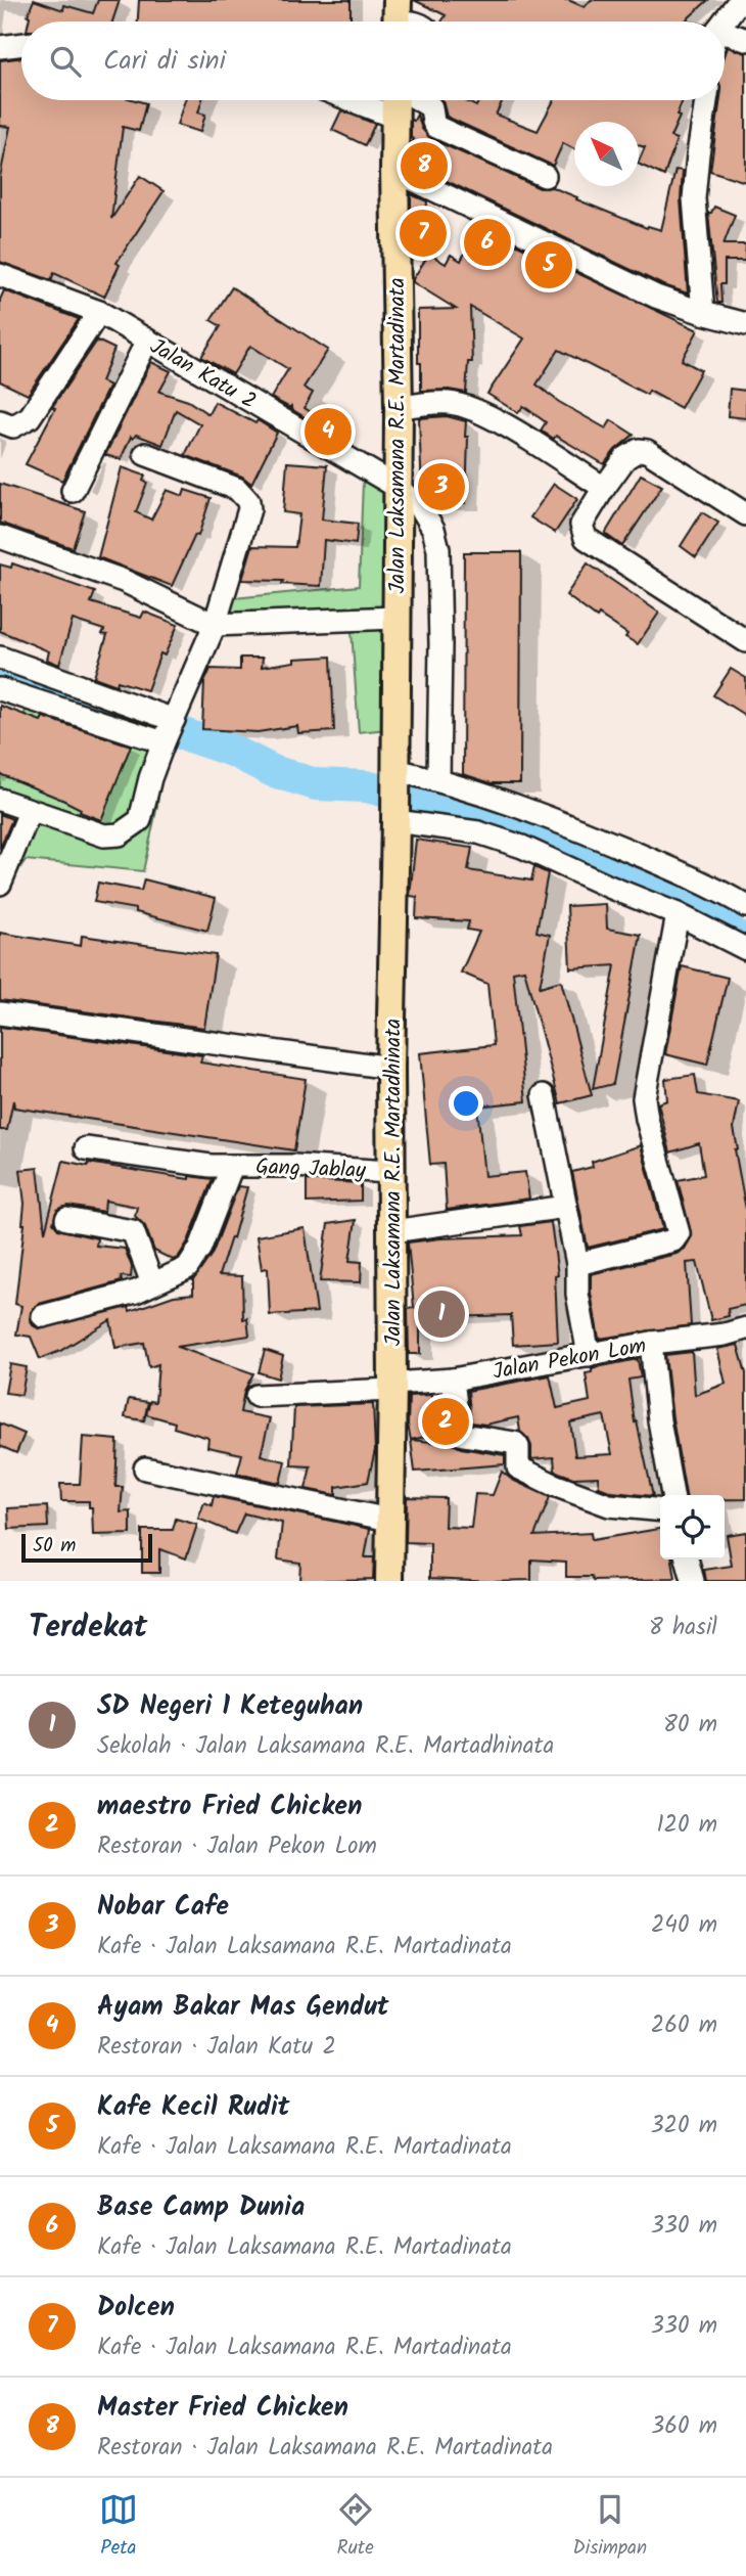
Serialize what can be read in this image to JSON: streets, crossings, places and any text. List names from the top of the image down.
{
  "streets": {
    "main road": ["Jalan Laksamana R.E. Martadinata", "Jalan Laksamana R.E. Martadhinata"],
    "street": ["Jalan Katu 2", "Gang Jablay", "Jalan Pekon Lom"]
  },
  "crossings": [
    ["Jalan Katu 2", "Jalan Laksamana R.E. Martadinata"],
    ["Jalan Laksamana R.E. Martadinata", "Jalan Laksamana R.E. Martadhinata"],
    ["Gang Jablay", "Jalan Laksamana R.E. Martadhinata"],
    ["Jalan Laksamana R.E. Martadhinata", "Jalan Pekon Lom"]
  ],
  "scale_bar": "50 m",
  "north": "top left",
  "page": {
    "search": "Cari di sini",
    "pins": [
      "8",
      "7",
      "6",
      "5",
      "4",
      "3",
      "1",
      "2"
    ],
    "scale": "50 m",
    "heading": ["Terdekat", "8 hasil"],
    "list": [
      {
        "mark": "1",
        "name": "SD Negeri 1 Keteguhan",
        "note": "Sekolah · Jalan Laksamana R.E. Martadhinata",
        "value": "80 m"
      },
      {
        "mark": "2",
        "name": "maestro Fried Chicken",
        "note": "Restoran · Jalan Pekon Lom",
        "value": "120 m"
      },
      {
        "mark": "3",
        "name": "Nobar Cafe",
        "note": "Kafe · Jalan Laksamana R.E. Martadinata",
        "value": "240 m"
      },
      {
        "mark": "4",
        "name": "Ayam Bakar Mas Gendut",
        "note": "Restoran · Jalan Katu 2",
        "value": "260 m"
      },
      {
        "mark": "5",
        "name": "Kafe Kecil Rudit",
        "note": "Kafe · Jalan Laksamana R.E. Martadinata",
        "value": "320 m"
      },
      {
        "mark": "6",
        "name": "Base Camp Dunia",
        "note": "Kafe · Jalan Laksamana R.E. Martadinata",
        "value": "330 m"
      },
      {
        "mark": "7",
        "name": "Dolcen",
        "note": "Kafe · Jalan Laksamana R.E. Martadinata",
        "value": "330 m"
      },
      {
        "mark": "8",
        "name": "Master Fried Chicken",
        "note": "Restoran · Jalan Laksamana R.E. Martadinata",
        "value": "360 m"
      }
    ],
    "nav": ["Peta", "Rute", "Disimpan"]
  }
}
